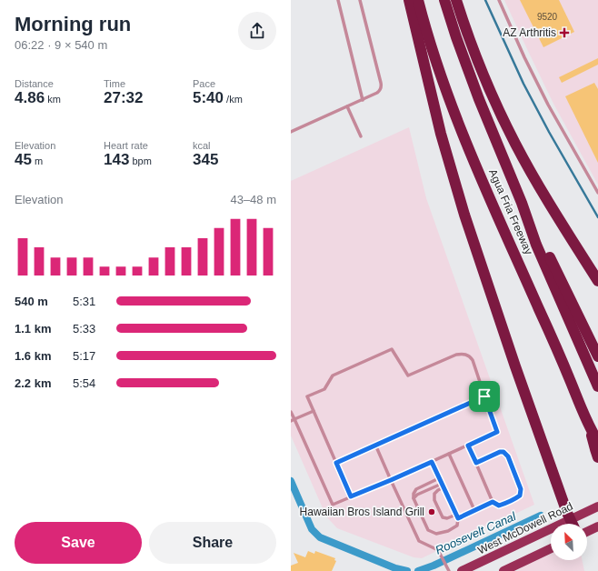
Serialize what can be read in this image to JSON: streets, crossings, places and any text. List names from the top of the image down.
{
  "streets": {
    "highway": ["Agua Fria Freeway"],
    "main road": ["West McDowell Road"]
  },
  "water": ["Roosevelt Canal"],
  "places": {
    "health": ["AZ Arthritis"],
    "other": ["Hawaiian Bros Island Grill"]
  },
  "house_numbers": ["9520"],
  "north": "top left",
  "page": {
    "heading": ["Morning run", "06:22 · 9 × 540 m"],
    "stats": [
      ["Distance", "4.86 km"],
      ["Time", "27:32"],
      ["Pace", "5:40 /km"],
      ["Elevation", "45 m"],
      ["Heart rate", "143 bpm"],
      ["kcal", "345"]
    ],
    "chart": ["Elevation", "43–48 m"],
    "list": [
      {
        "name": "540 m",
        "note": "5:31"
      },
      {
        "name": "1.1 km",
        "note": "5:33"
      },
      {
        "name": "1.6 km",
        "note": "5:17"
      },
      {
        "name": "2.2 km",
        "note": "5:54"
      }
    ],
    "buttons": ["Save", "Share"]
  }
}
